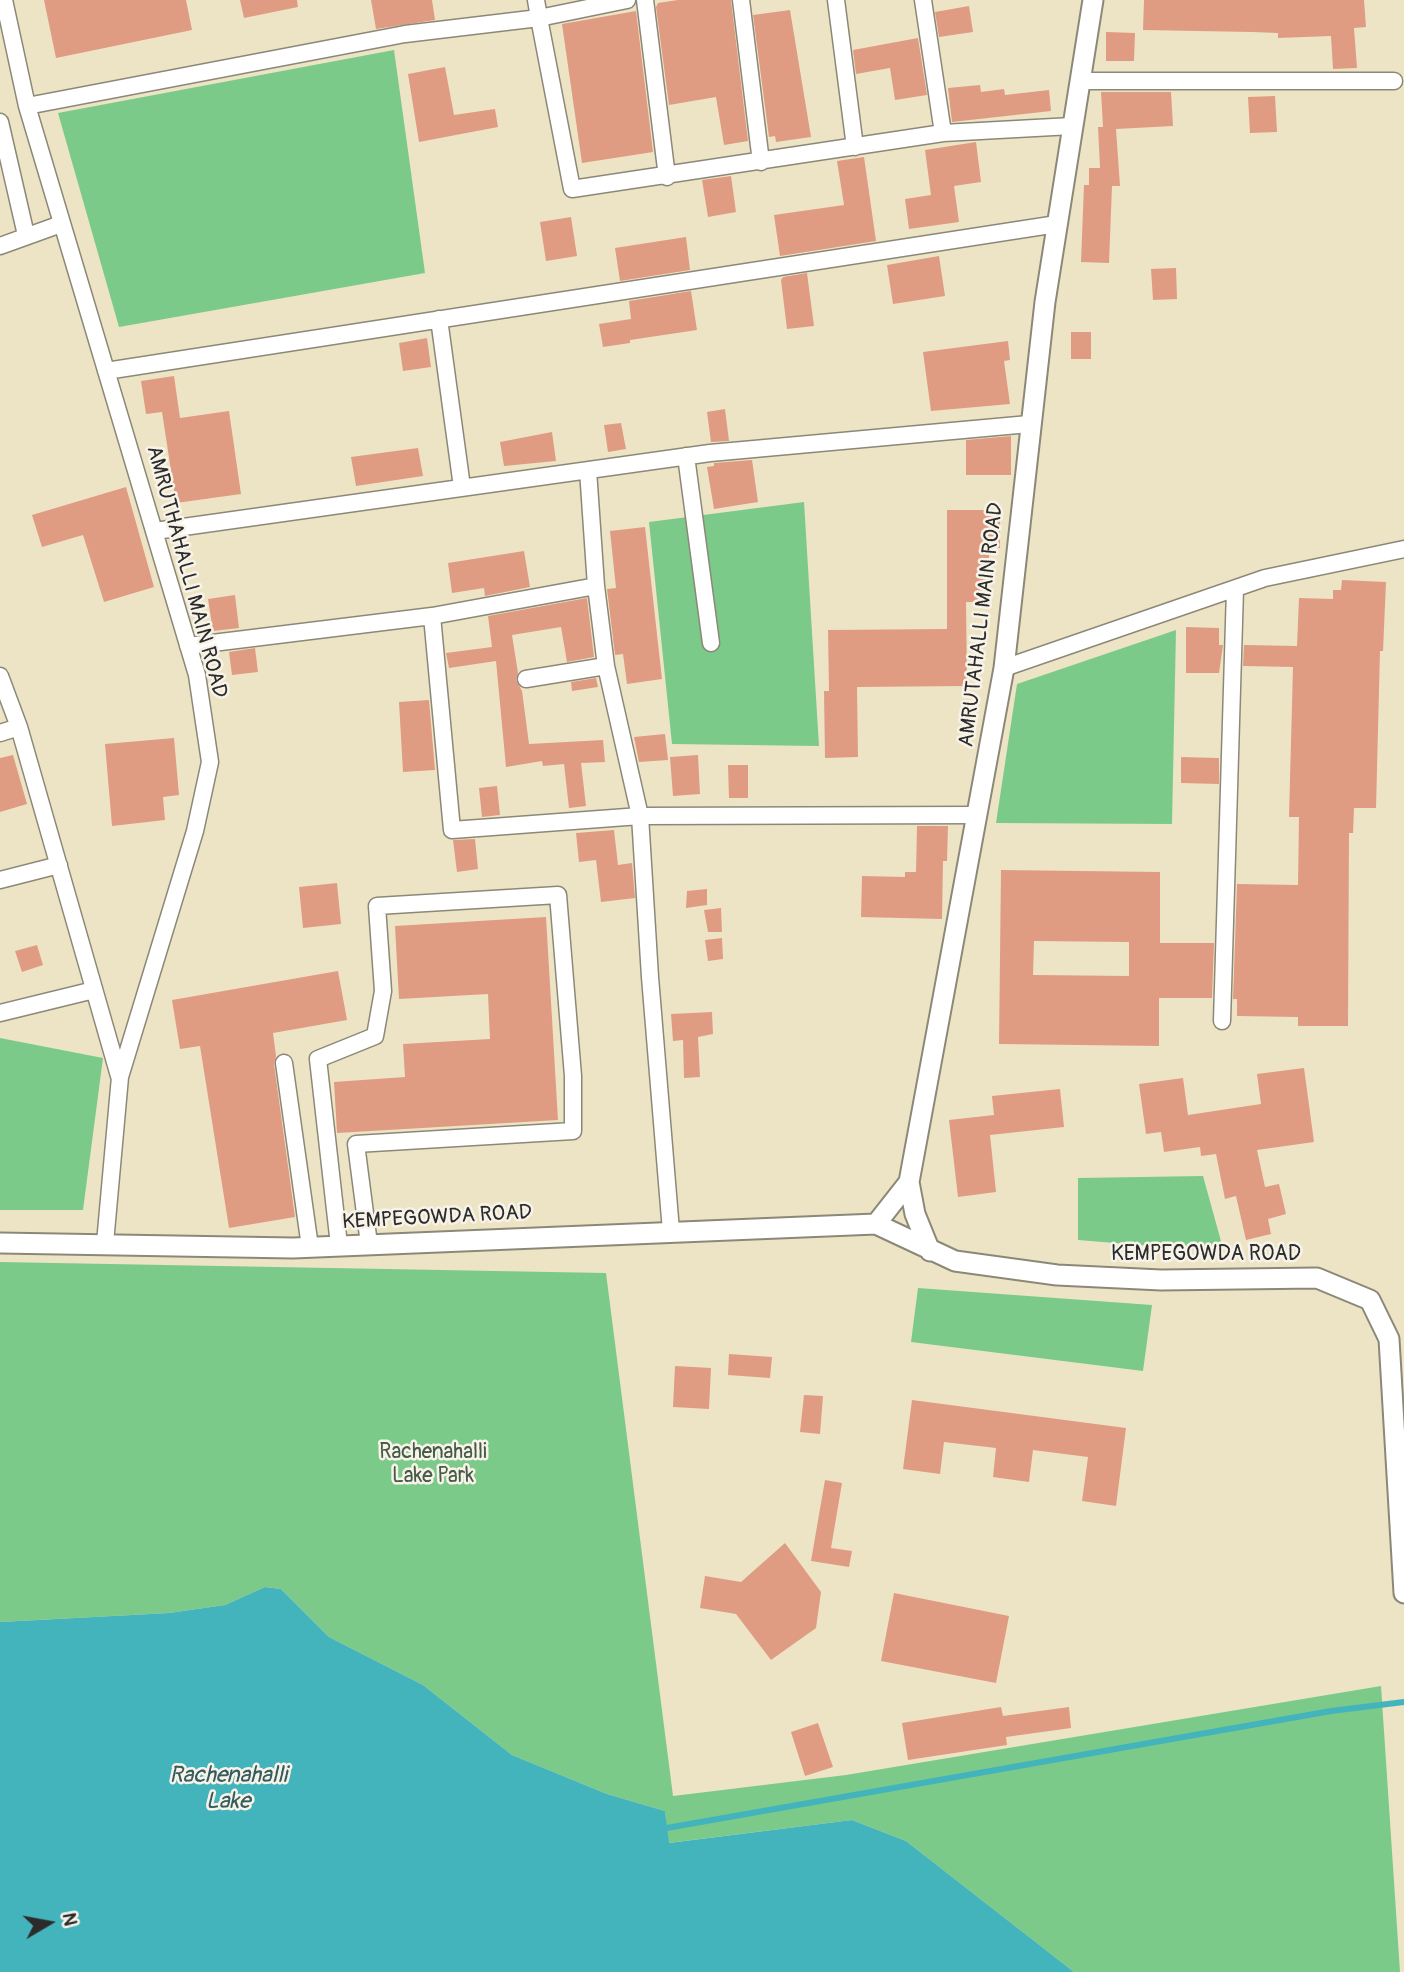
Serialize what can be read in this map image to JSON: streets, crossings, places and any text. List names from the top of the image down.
{
  "streets": {
    "street": ["AMRUTHAHALLI MAIN ROAD", "AMRUTAHALLI MAIN ROAD", "KEMPEGOWDA ROAD"]
  },
  "crossings": [
    ["AMRUTHAHALLI MAIN ROAD", "KEMPEGOWDA ROAD"],
    ["AMRUTAHALLI MAIN ROAD", "KEMPEGOWDA ROAD"]
  ],
  "water": ["Rachenahalli Lake"],
  "parks": ["Rachenahalli Lake Park"],
  "north": "right"
}
